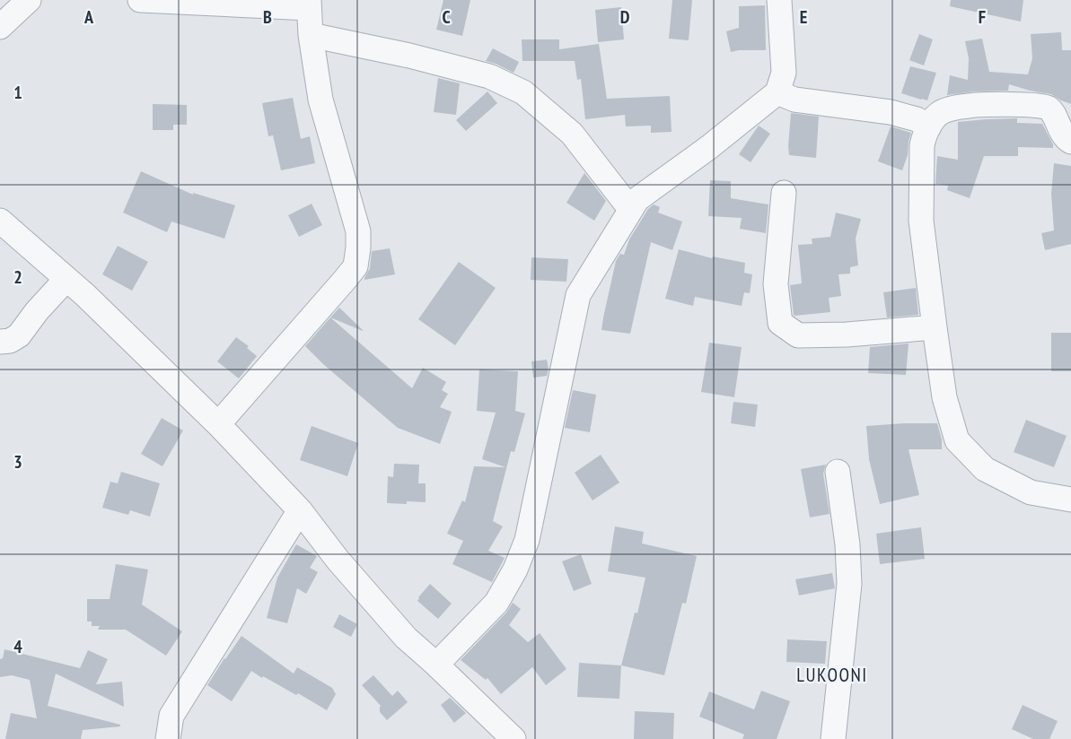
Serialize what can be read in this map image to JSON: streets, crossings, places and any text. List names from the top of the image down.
{
  "districts": ["LUKOONI"],
  "grid": {
    "columns": [
      "A",
      "B",
      "C",
      "D",
      "E",
      "F"
    ],
    "rows": [
      "1",
      "2",
      "3",
      "4"
    ]
  }
}
